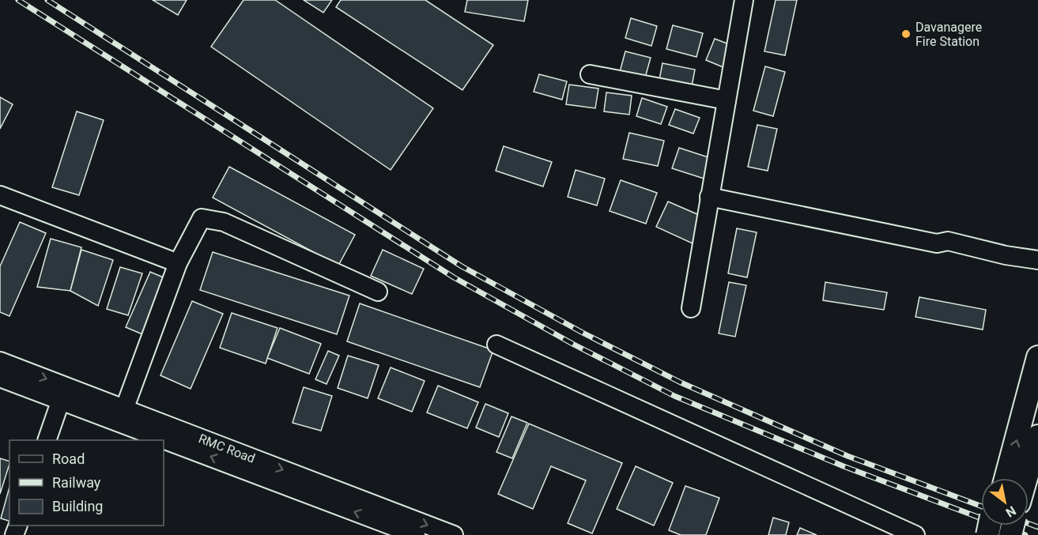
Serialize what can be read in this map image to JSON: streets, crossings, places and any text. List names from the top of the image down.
{
  "streets": {
    "street": ["RMC Road"]
  },
  "places": ["Davanagere Fire Station"],
  "legend": ["Road", "Railway", "Building"],
  "north": "bottom right"
}
